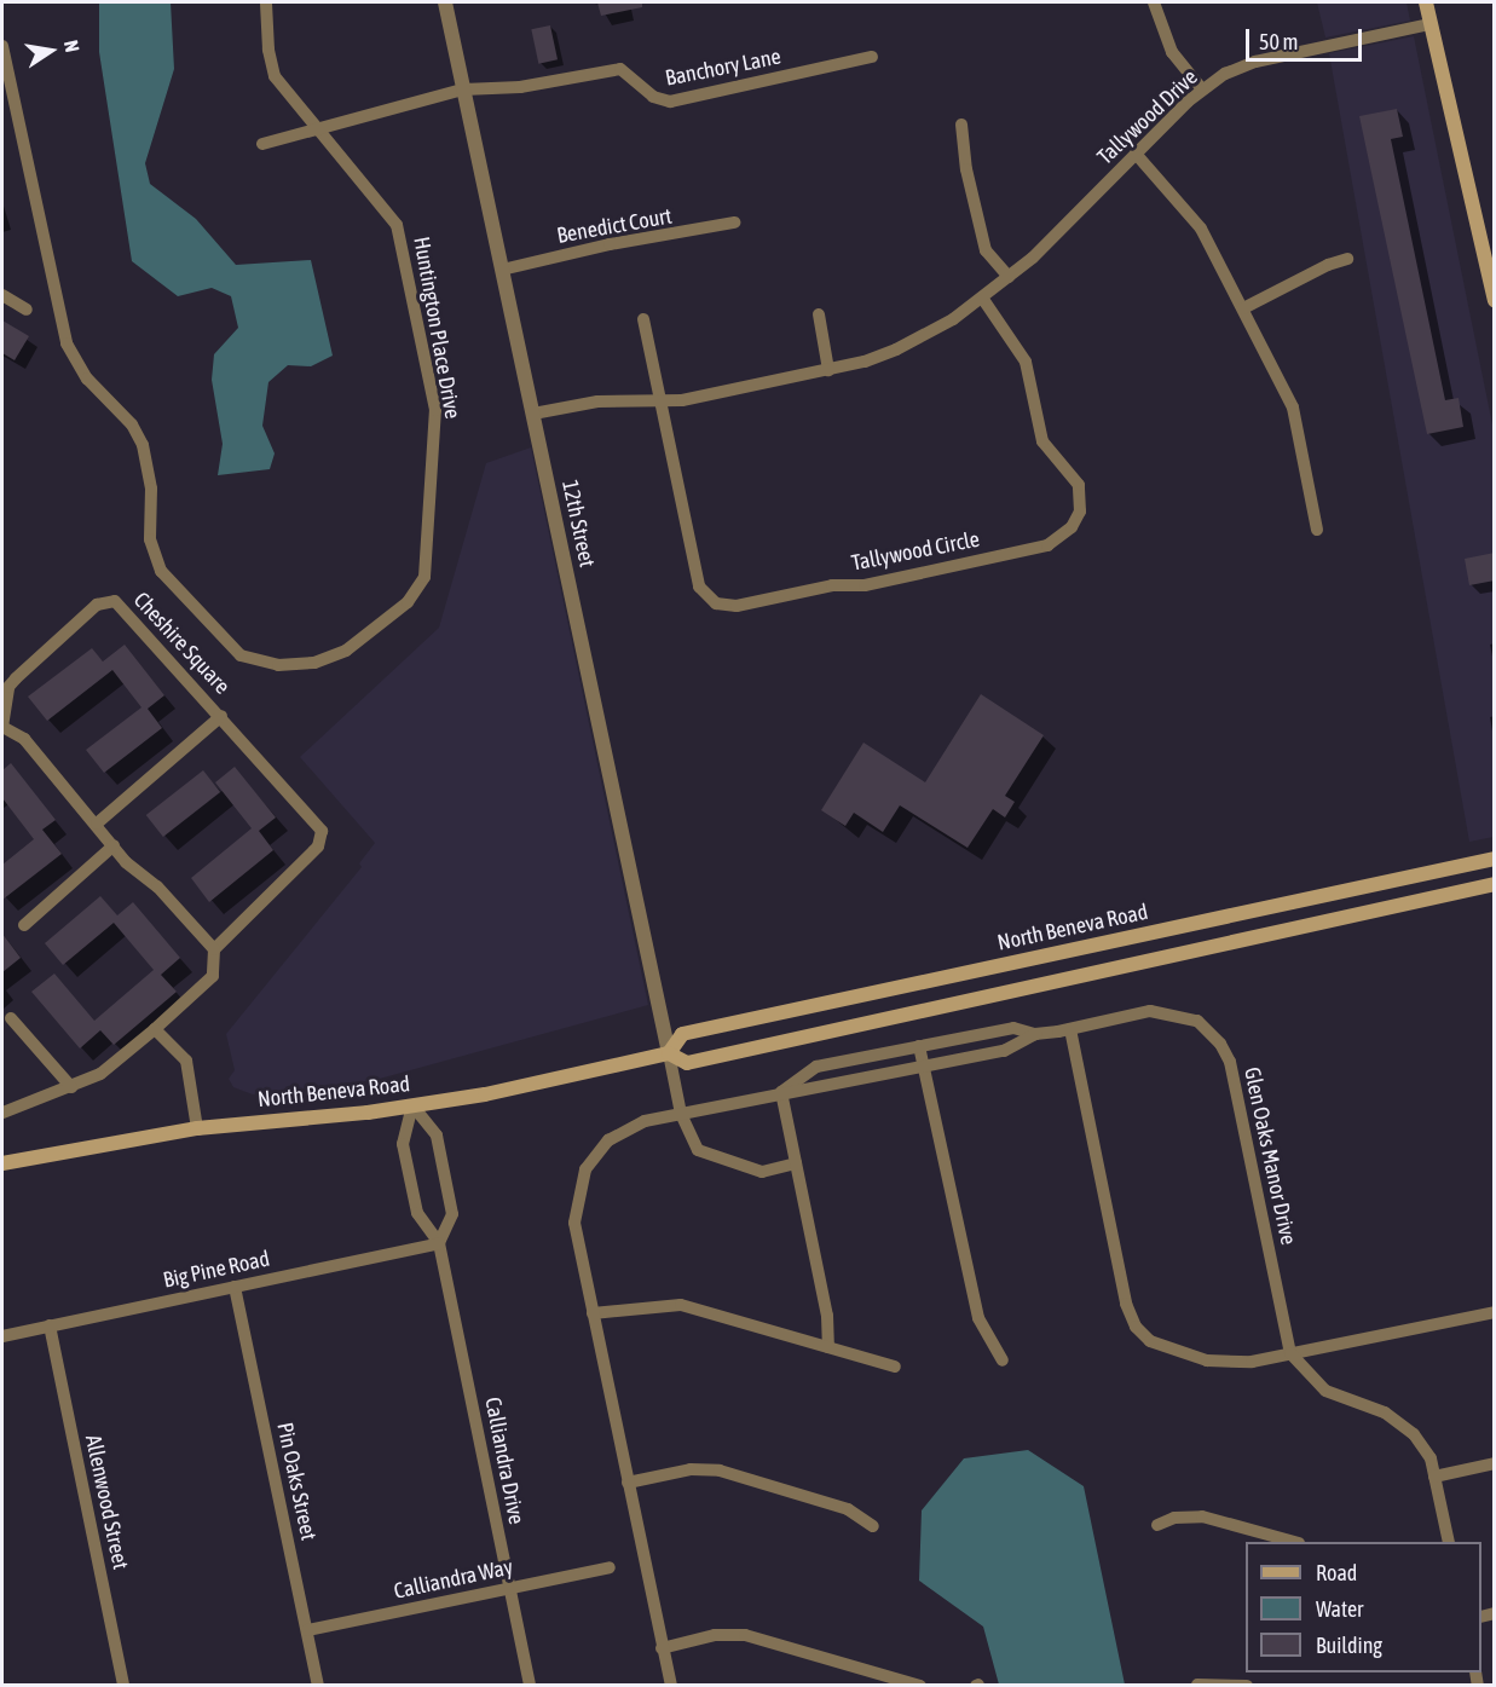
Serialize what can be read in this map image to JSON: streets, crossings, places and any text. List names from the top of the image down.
{
  "streets": {
    "main road": ["North Beneva Road"],
    "street": [
      "Banchory Lane",
      "Tallywood Drive",
      "Benedict Court",
      "Huntington Place Drive",
      "12th Street",
      "Tallywood Circle",
      "Cheshire Square",
      "Glen Oaks Manor Drive",
      "Big Pine Road",
      "Calliandra Drive",
      "Pin Oaks Street",
      "Allenwood Street",
      "Calliandra Way"
    ]
  },
  "crossings": [
    ["Banchory Lane", "12th Street"],
    ["Tallywood Drive", "12th Street"],
    ["Tallywood Drive", "Tallywood Circle"],
    ["Benedict Court", "12th Street"],
    ["12th Street", "North Beneva Road"],
    ["North Beneva Road", "Calliandra Drive"],
    ["Big Pine Road", "Calliandra Drive"],
    ["Big Pine Road", "Pin Oaks Street"],
    ["Big Pine Road", "Allenwood Street"],
    ["Calliandra Drive", "Calliandra Way"],
    ["Pin Oaks Street", "Calliandra Way"]
  ],
  "legend": ["Road", "Water", "Building"],
  "scale_bar": "50 m",
  "north": "right"
}
